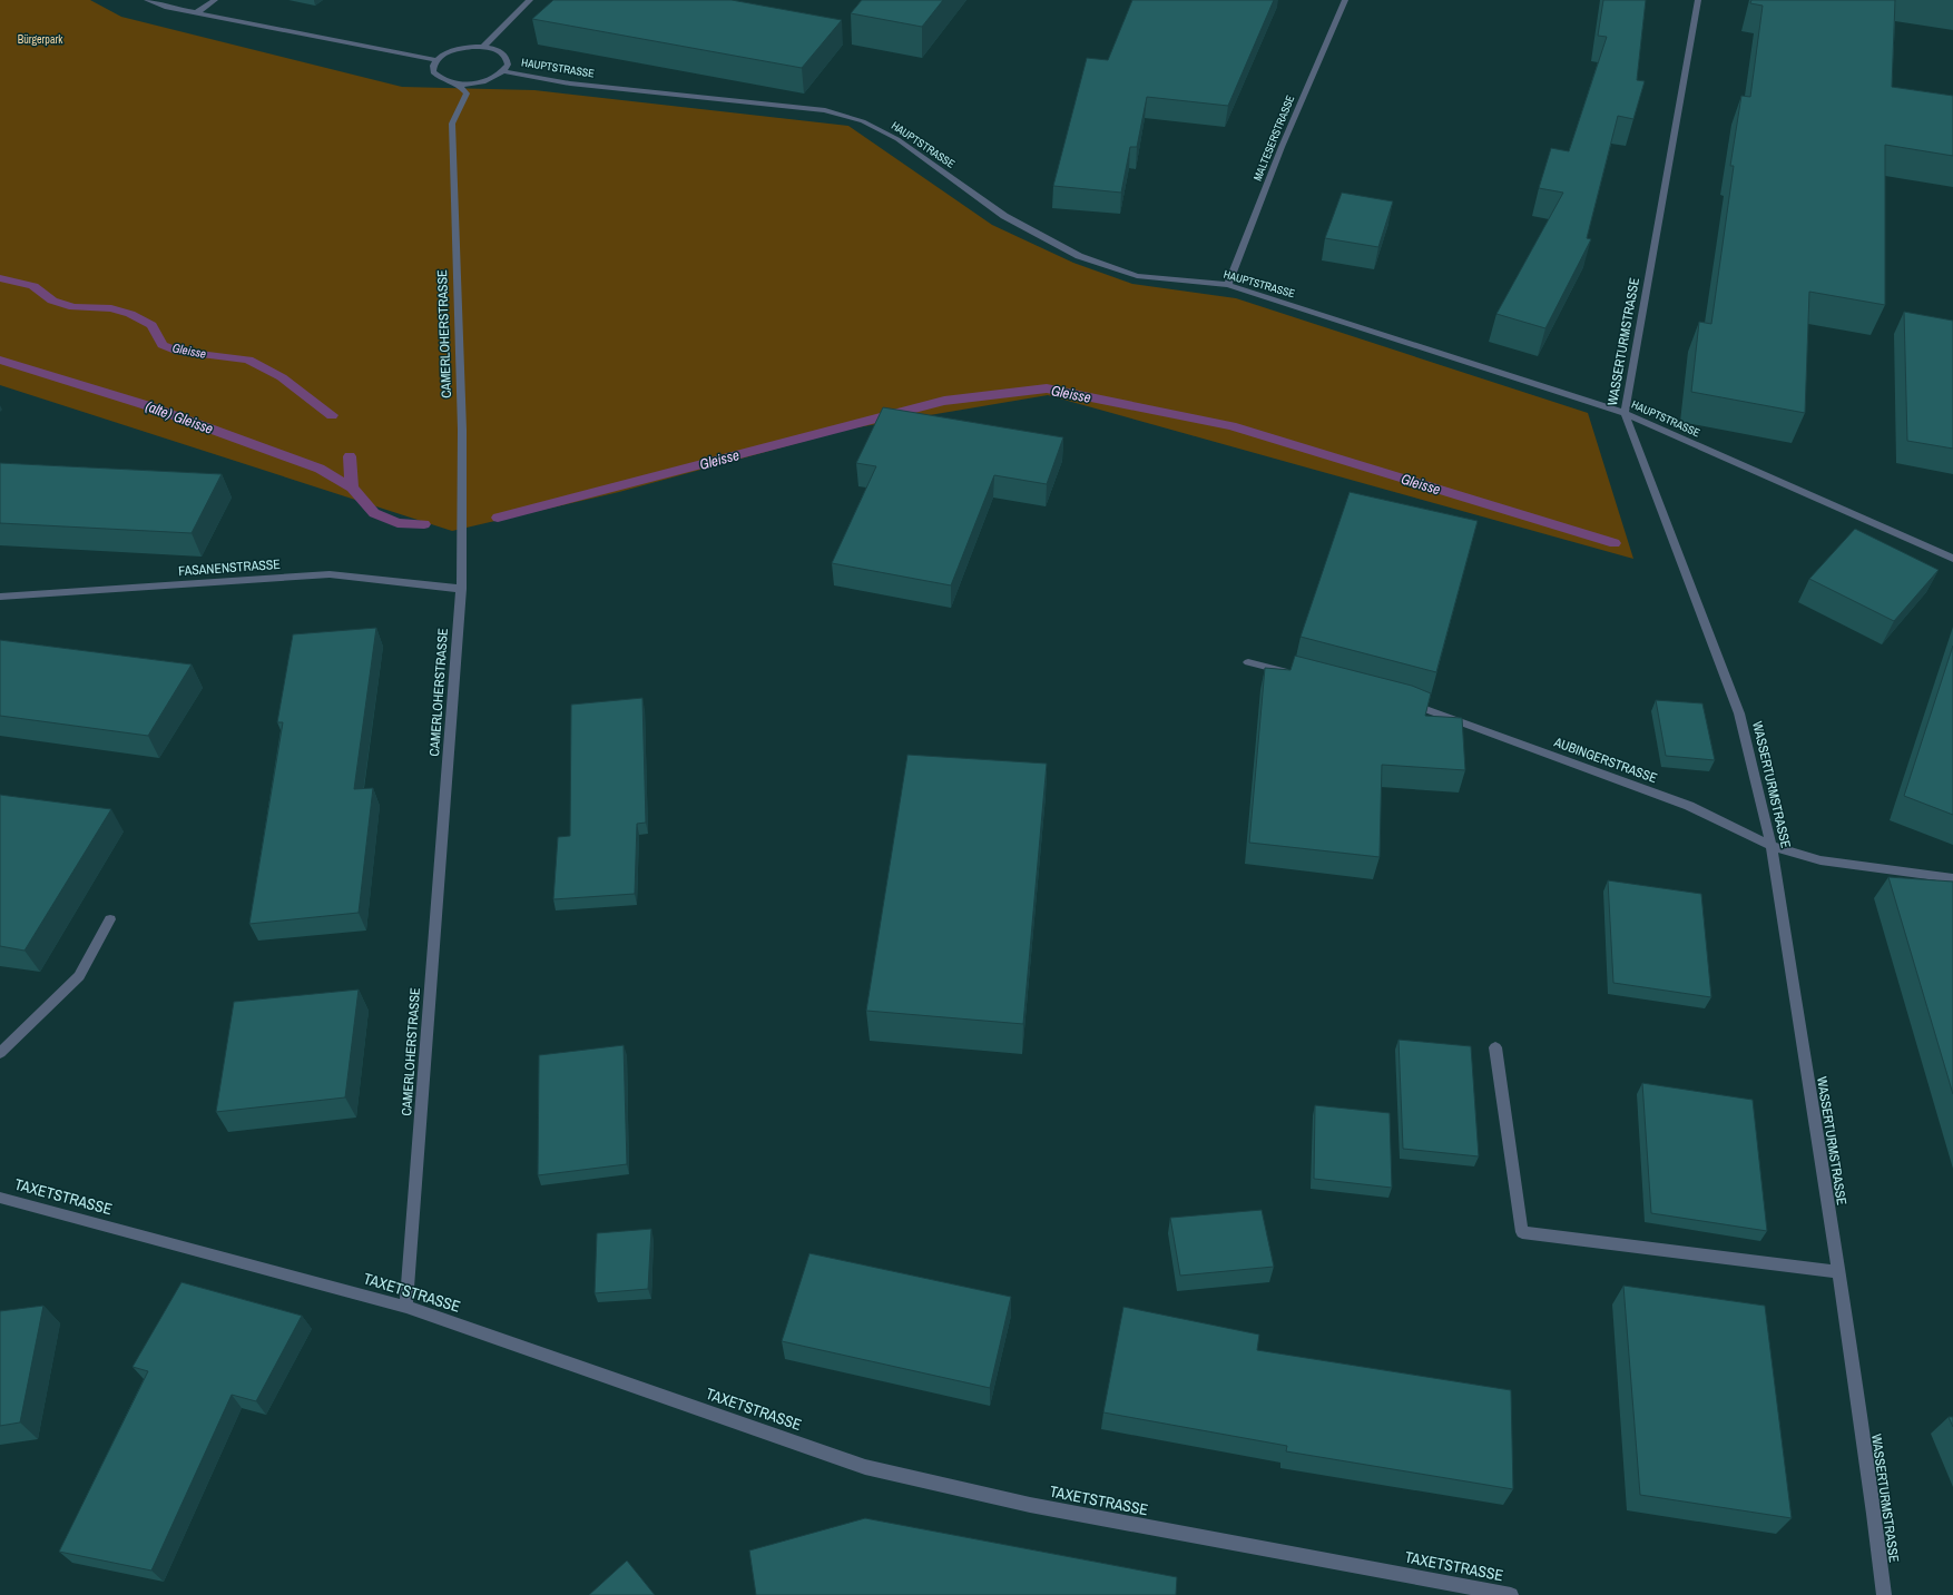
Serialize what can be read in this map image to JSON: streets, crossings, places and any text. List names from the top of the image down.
{
  "streets": {
    "street": [
      "HAUPTSTRASSE",
      "MALTESERSTRASSE",
      "CAMERLOHERSTRASSE",
      "WASSERTURMSTRASSE",
      "FASANENSTRASSE",
      "AUBINGERSTRASSE",
      "TAXETSTRASSE"
    ]
  },
  "crossings": [
    ["HAUPTSTRASSE", "MALTESERSTRASSE"],
    ["HAUPTSTRASSE", "WASSERTURMSTRASSE"],
    ["CAMERLOHERSTRASSE", "FASANENSTRASSE"],
    ["CAMERLOHERSTRASSE", "TAXETSTRASSE"],
    ["WASSERTURMSTRASSE", "AUBINGERSTRASSE"]
  ],
  "water": ["Gleisse", "(alte) Gleisse"],
  "parks": ["Bürgerpark"]
}
